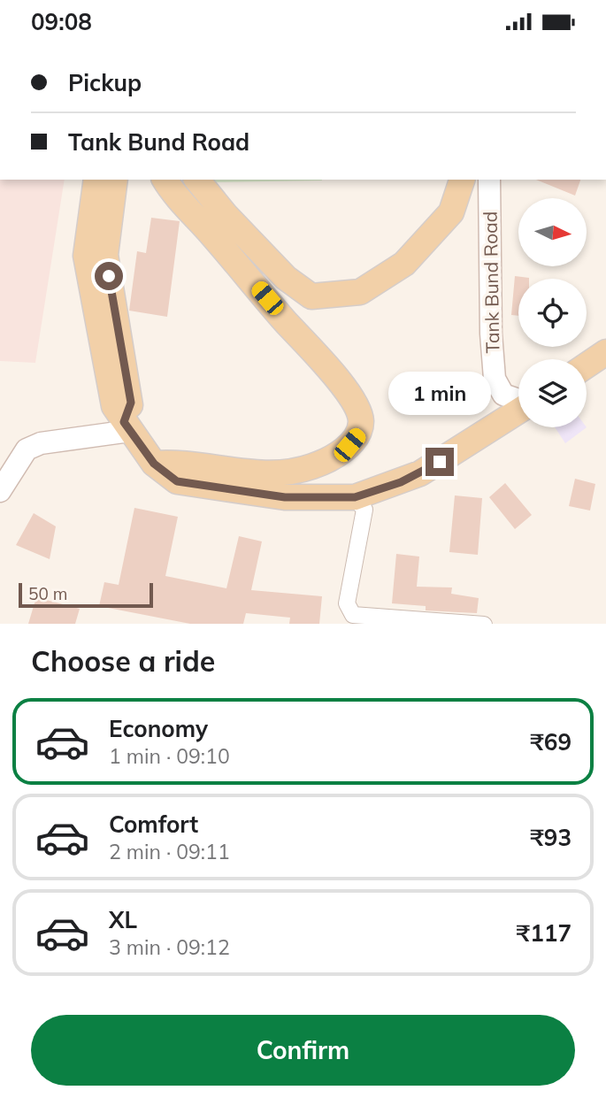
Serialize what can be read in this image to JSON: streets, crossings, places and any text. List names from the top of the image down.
{
  "streets": {
    "main road": ["Tank Bund Road"]
  },
  "scale_bar": "50 m",
  "north": "right",
  "page": {
    "status": "09:08",
    "banner": ["Pickup", "Tank Bund Road"],
    "bubble": "1 min",
    "scale": "50 m",
    "heading": "Choose a ride",
    "list": [
      {
        "name": "Economy",
        "note": "1 min · 09:10",
        "value": "₹69"
      },
      {
        "name": "Comfort",
        "note": "2 min · 09:11",
        "value": "₹93"
      },
      {
        "name": "XL",
        "note": "3 min · 09:12",
        "value": "₹117"
      }
    ],
    "buttons": "Confirm"
  }
}
